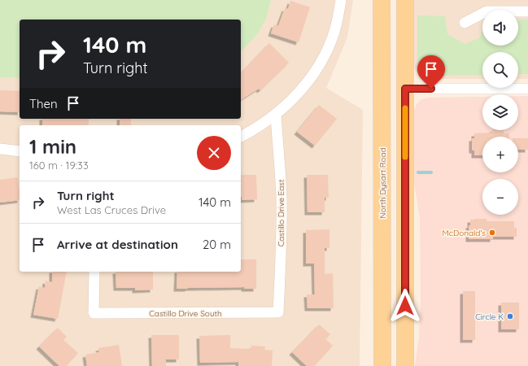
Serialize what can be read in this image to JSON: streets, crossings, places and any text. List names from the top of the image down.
{
  "streets": {
    "main road": ["North Dysart Road"],
    "street": ["Castillo Drive East", "Castillo Drive South"]
  },
  "crossings": [
    ["Castillo Drive East", "Castillo Drive South"]
  ],
  "places": ["McDonald's", "Circle K"],
  "page": {
    "map_buttons": ["+", "−"],
    "turn": ["140 m", "Turn right"],
    "then": "Then",
    "heading": ["1 min", "160 m · 19:33"],
    "list": [
      {
        "name": "Turn right",
        "note": "West Las Cruces Drive",
        "value": "140 m"
      },
      {
        "name": "Arrive at destination",
        "value": "20 m"
      }
    ]
  }
}
